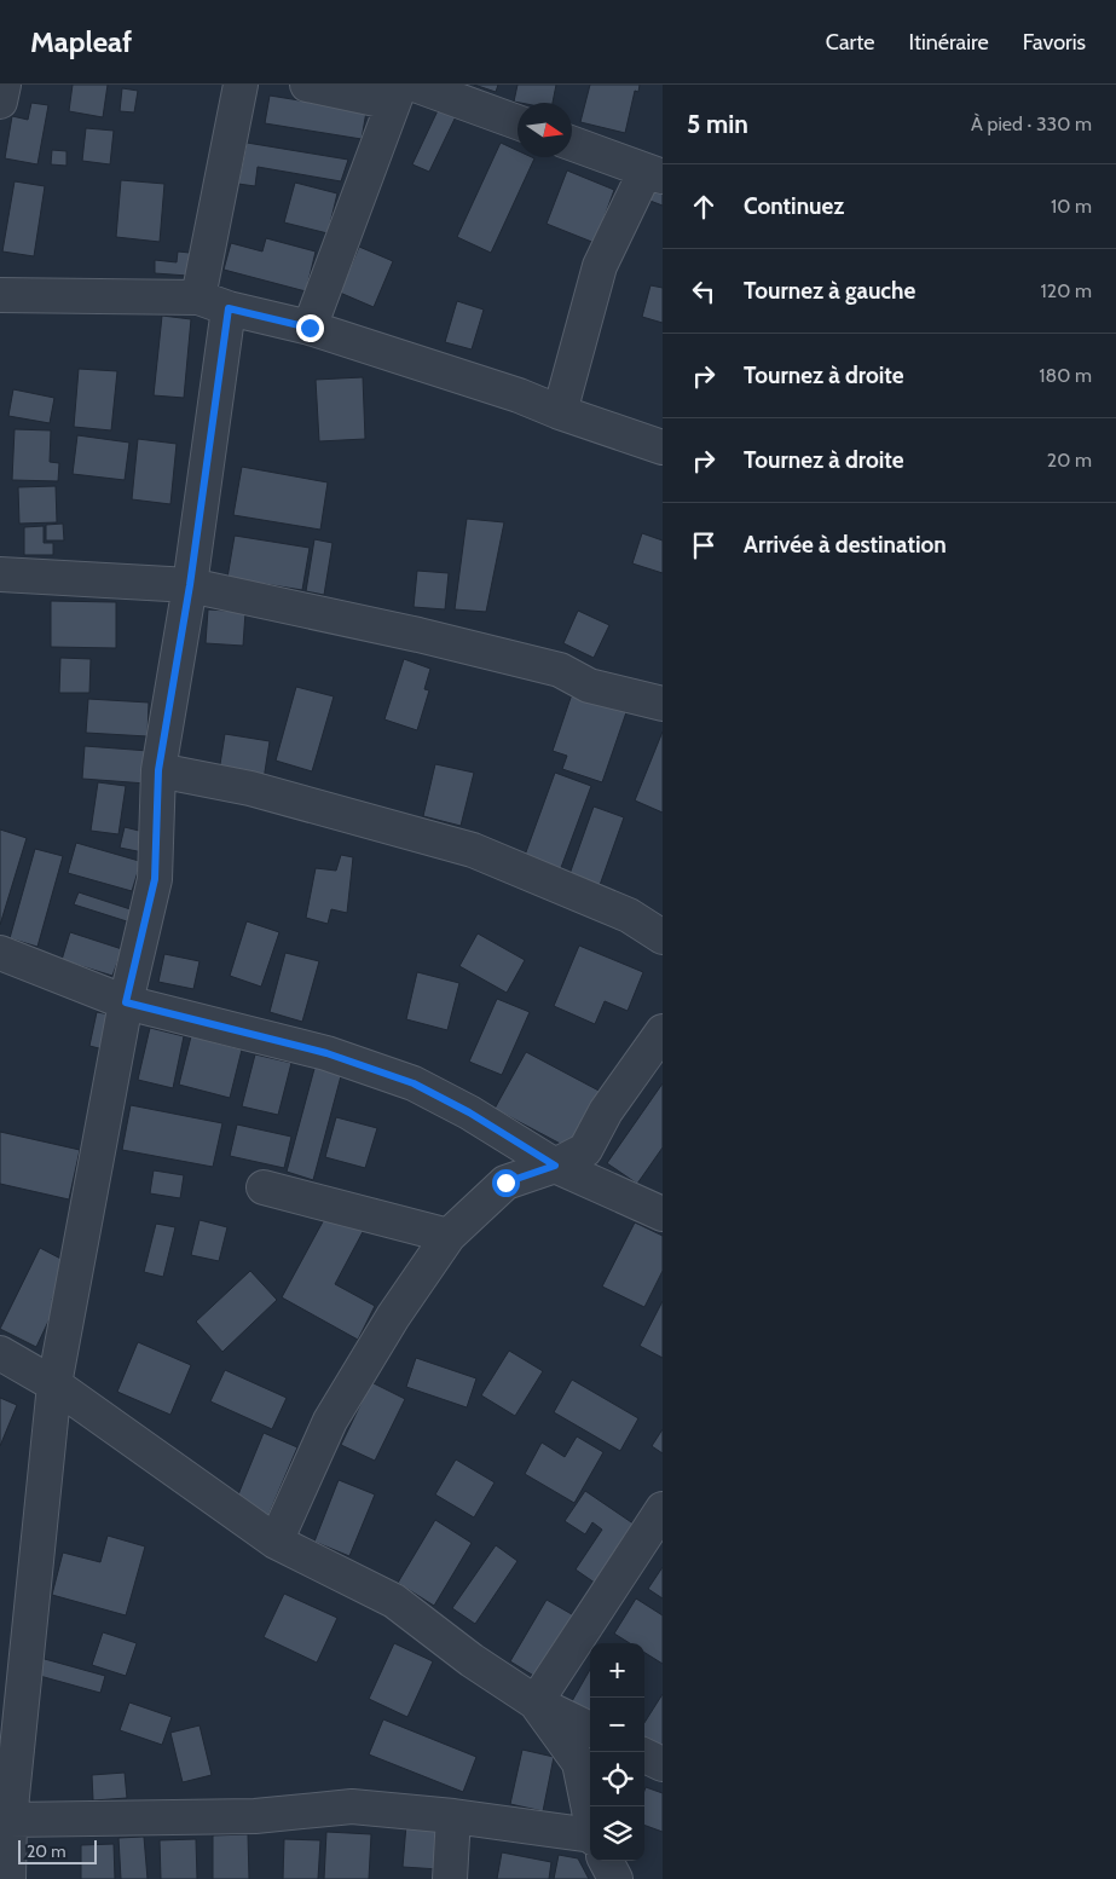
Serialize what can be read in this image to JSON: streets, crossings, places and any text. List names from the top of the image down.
{
  "scale_bar": "20 m",
  "north": "right",
  "page": {
    "header": "Mapleaf",
    "nav": ["Carte", "Itinéraire", "Favoris"],
    "heading": ["5 min", "À pied · 330 m"],
    "list": [
      ["Continuez", "10 m"],
      ["Tournez à gauche", "120 m"],
      ["Tournez à droite", "180 m"],
      ["Tournez à droite", "20 m"],
      "Arrivée à destination"
    ],
    "map_buttons": ["+", "−"],
    "scale": "20 m"
  }
}
